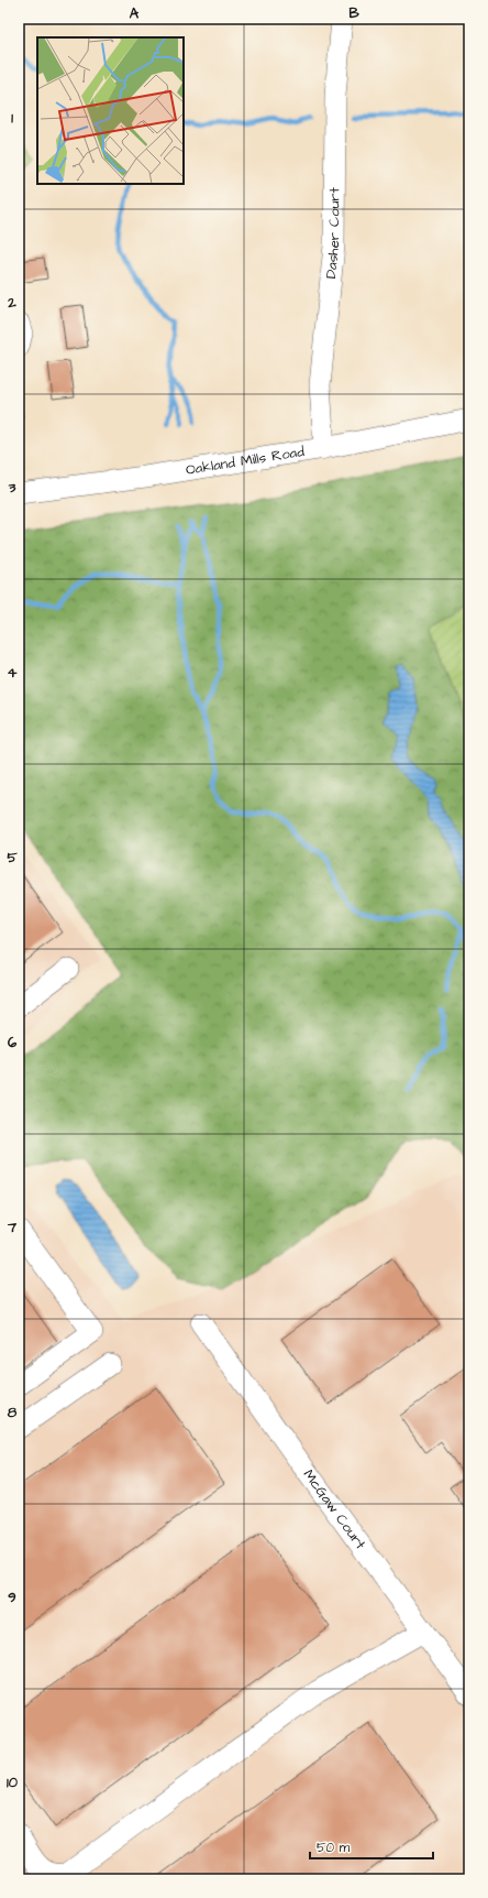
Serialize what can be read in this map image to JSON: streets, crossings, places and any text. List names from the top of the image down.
{
  "streets": {
    "street": ["Dasher Court", "Oakland Mills Road", "McGaw Court"]
  },
  "crossings": [
    ["Dasher Court", "Oakland Mills Road"]
  ],
  "scale_bar": "50 m",
  "grid": {
    "columns": ["A", "B"],
    "rows": [
      "1",
      "2",
      "3",
      "4",
      "5",
      "6",
      "7",
      "8",
      "9",
      "10"
    ]
  }
}
